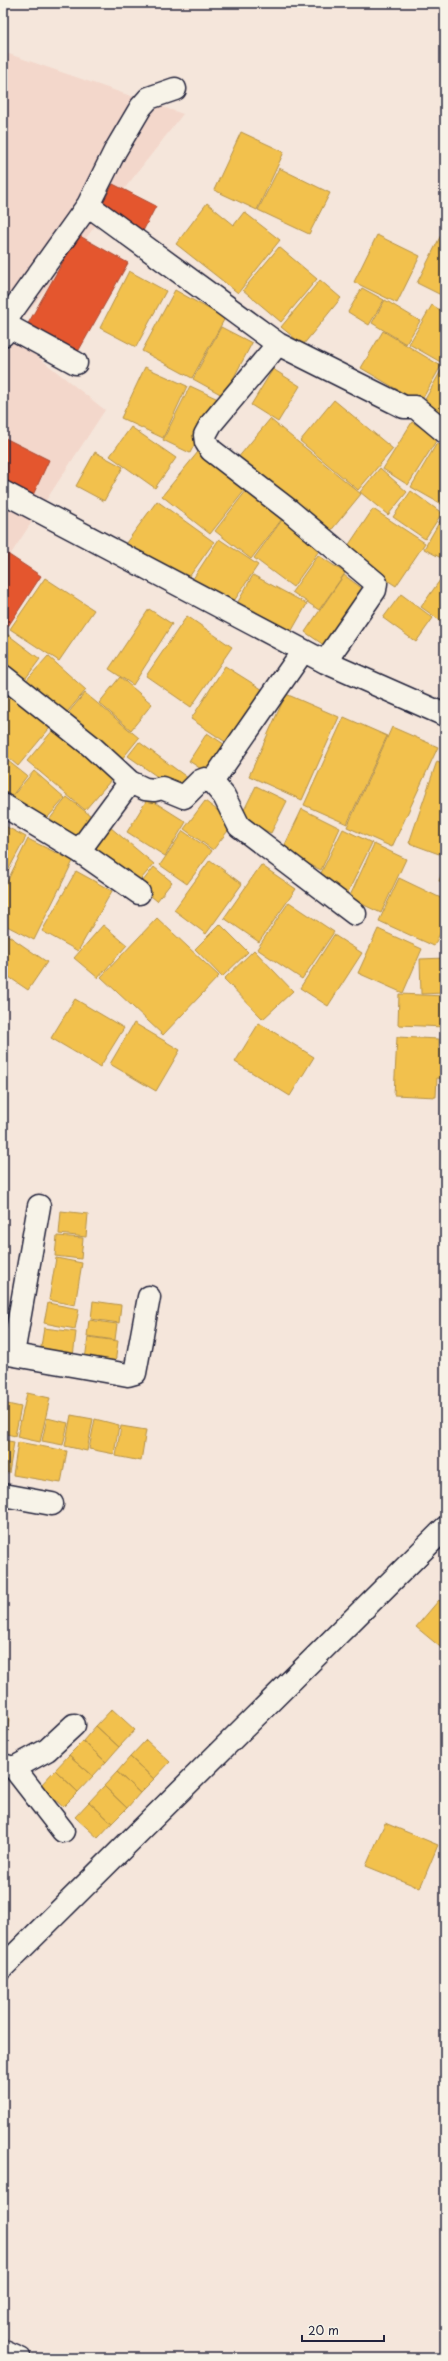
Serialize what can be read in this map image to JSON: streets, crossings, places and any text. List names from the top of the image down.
{
  "scale_bar": "20 m"
}
